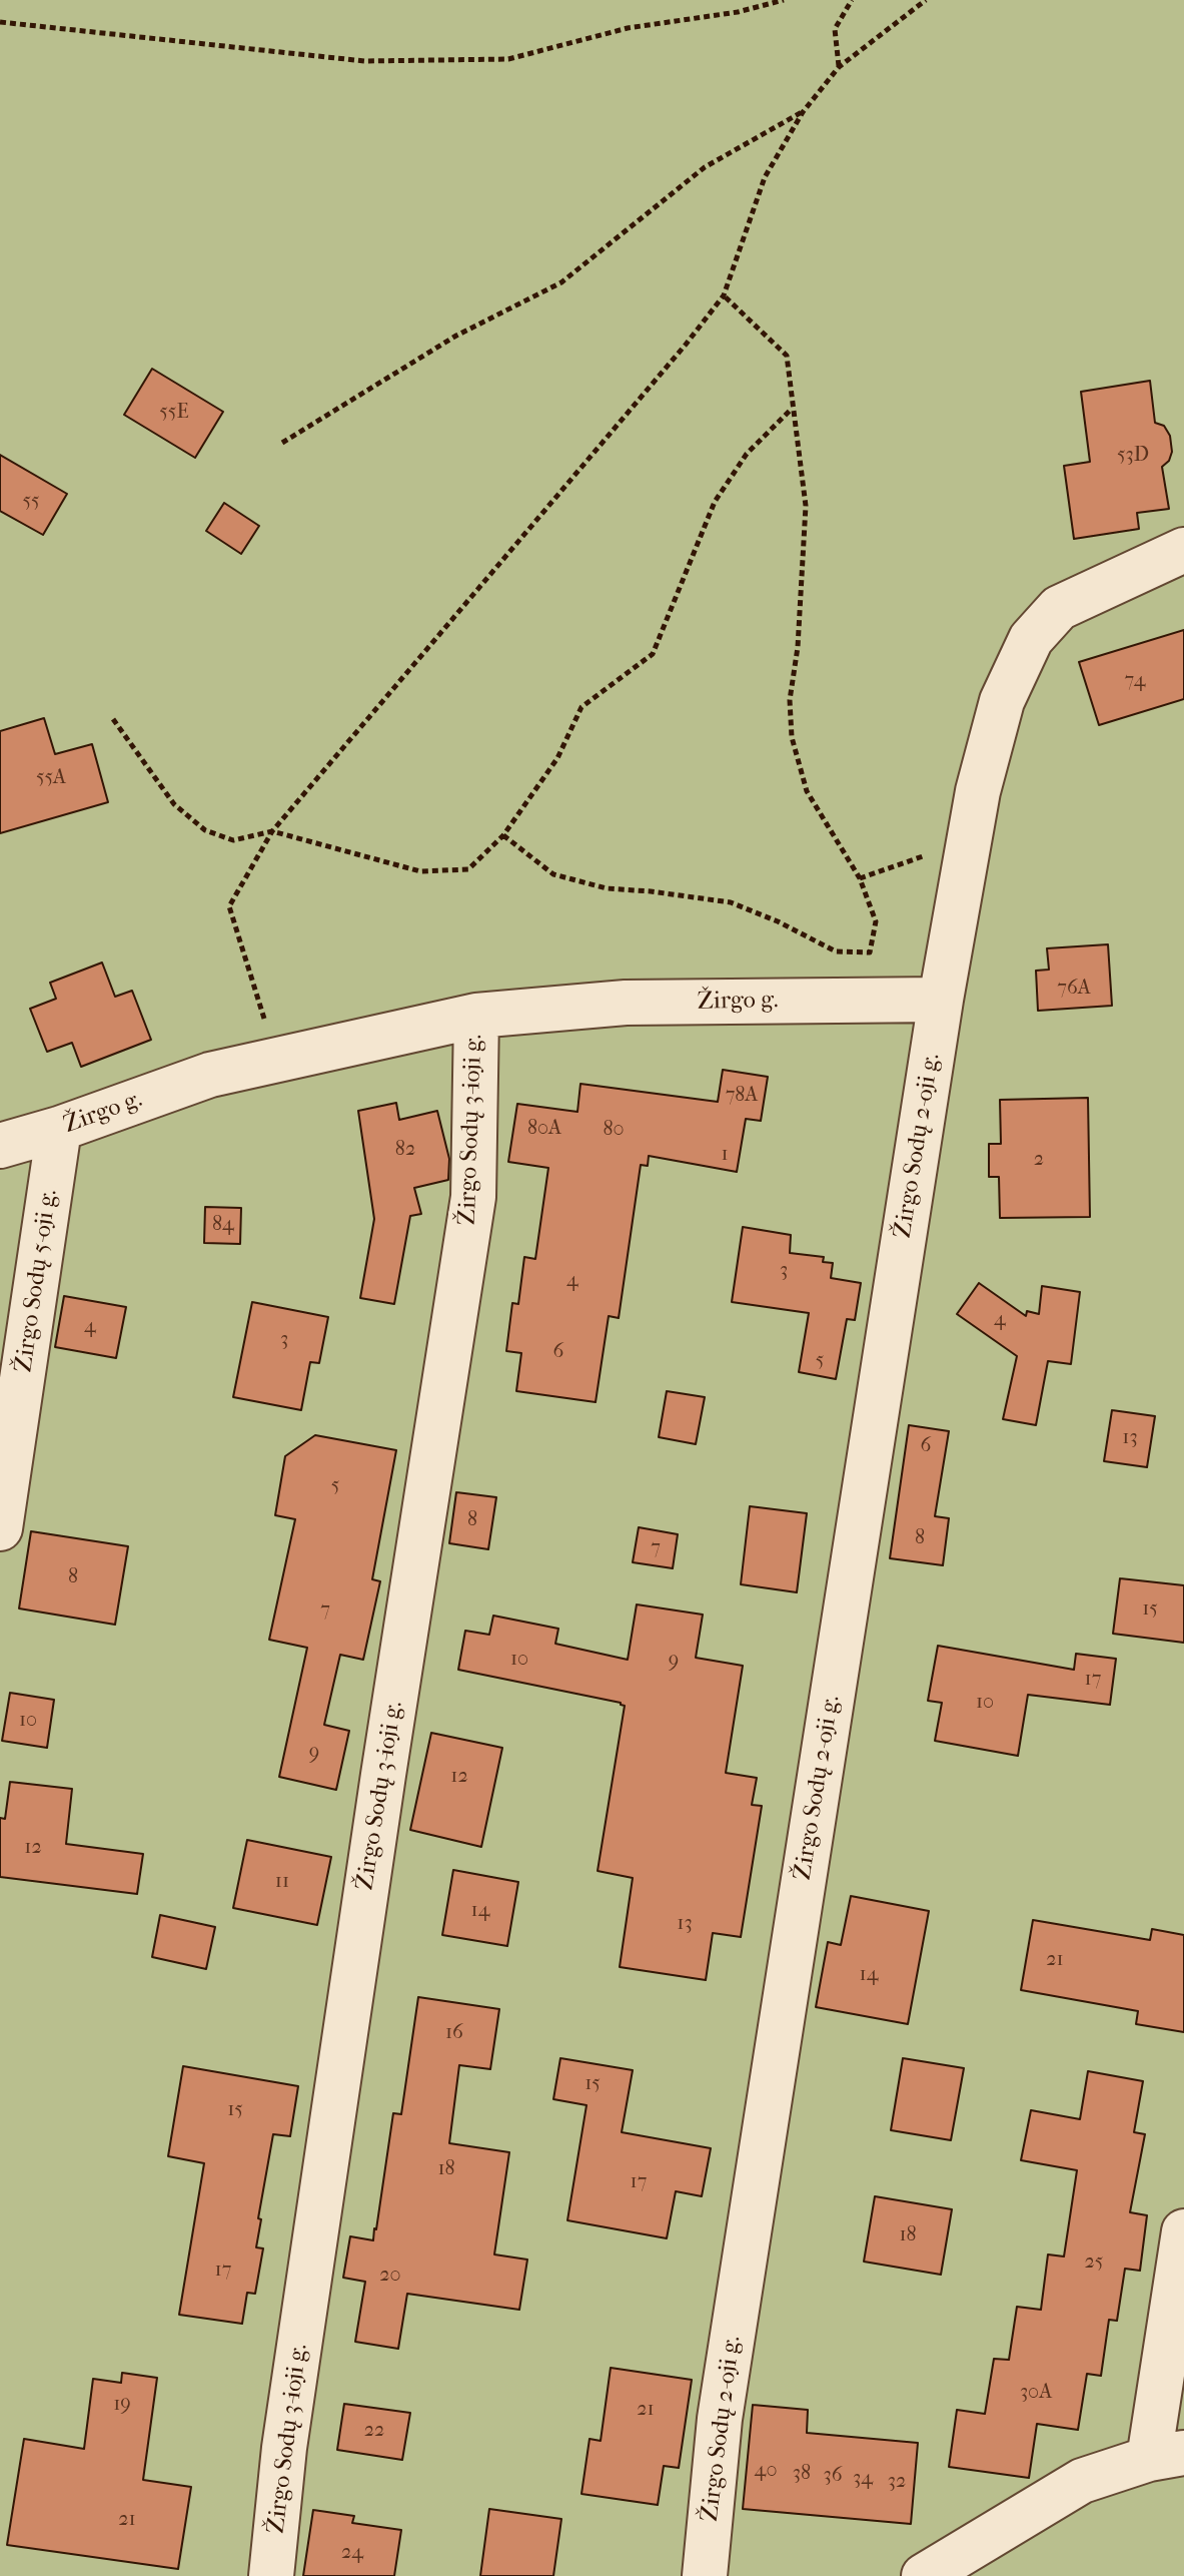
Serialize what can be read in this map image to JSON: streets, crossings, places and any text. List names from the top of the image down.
{
  "streets": {
    "street": [
      "Žirgo g.",
      "Žirgo Sodų 3-ioji g.",
      "Žirgo Sodų 2-oji g.",
      "Žirgo Sodų 5-oji g."
    ]
  },
  "crossings": [
    ["Žirgo g.", "Žirgo Sodų 3-ioji g."],
    ["Žirgo g.", "Žirgo Sodų 2-oji g."],
    ["Žirgo g.", "Žirgo Sodų 5-oji g."]
  ],
  "house_numbers": [
    "55E",
    "53D",
    "55",
    "74",
    "55A",
    "76A",
    "78A",
    "80A",
    "80",
    "82",
    "1",
    "2",
    "84",
    "3",
    "4",
    "4",
    "4",
    "3",
    "6",
    "5",
    "13",
    "6",
    "5",
    "8",
    "8",
    "7",
    "8",
    "15",
    "7",
    "10",
    "9",
    "17",
    "10",
    "10",
    "9",
    "12",
    "12",
    "11",
    "14",
    "13",
    "21",
    "14",
    "16",
    "15",
    "15",
    "18",
    "17",
    "18",
    "25",
    "17",
    "20",
    "30A",
    "19",
    "21",
    "22",
    "40",
    "38",
    "36",
    "34",
    "32",
    "21",
    "24"
  ]
}
